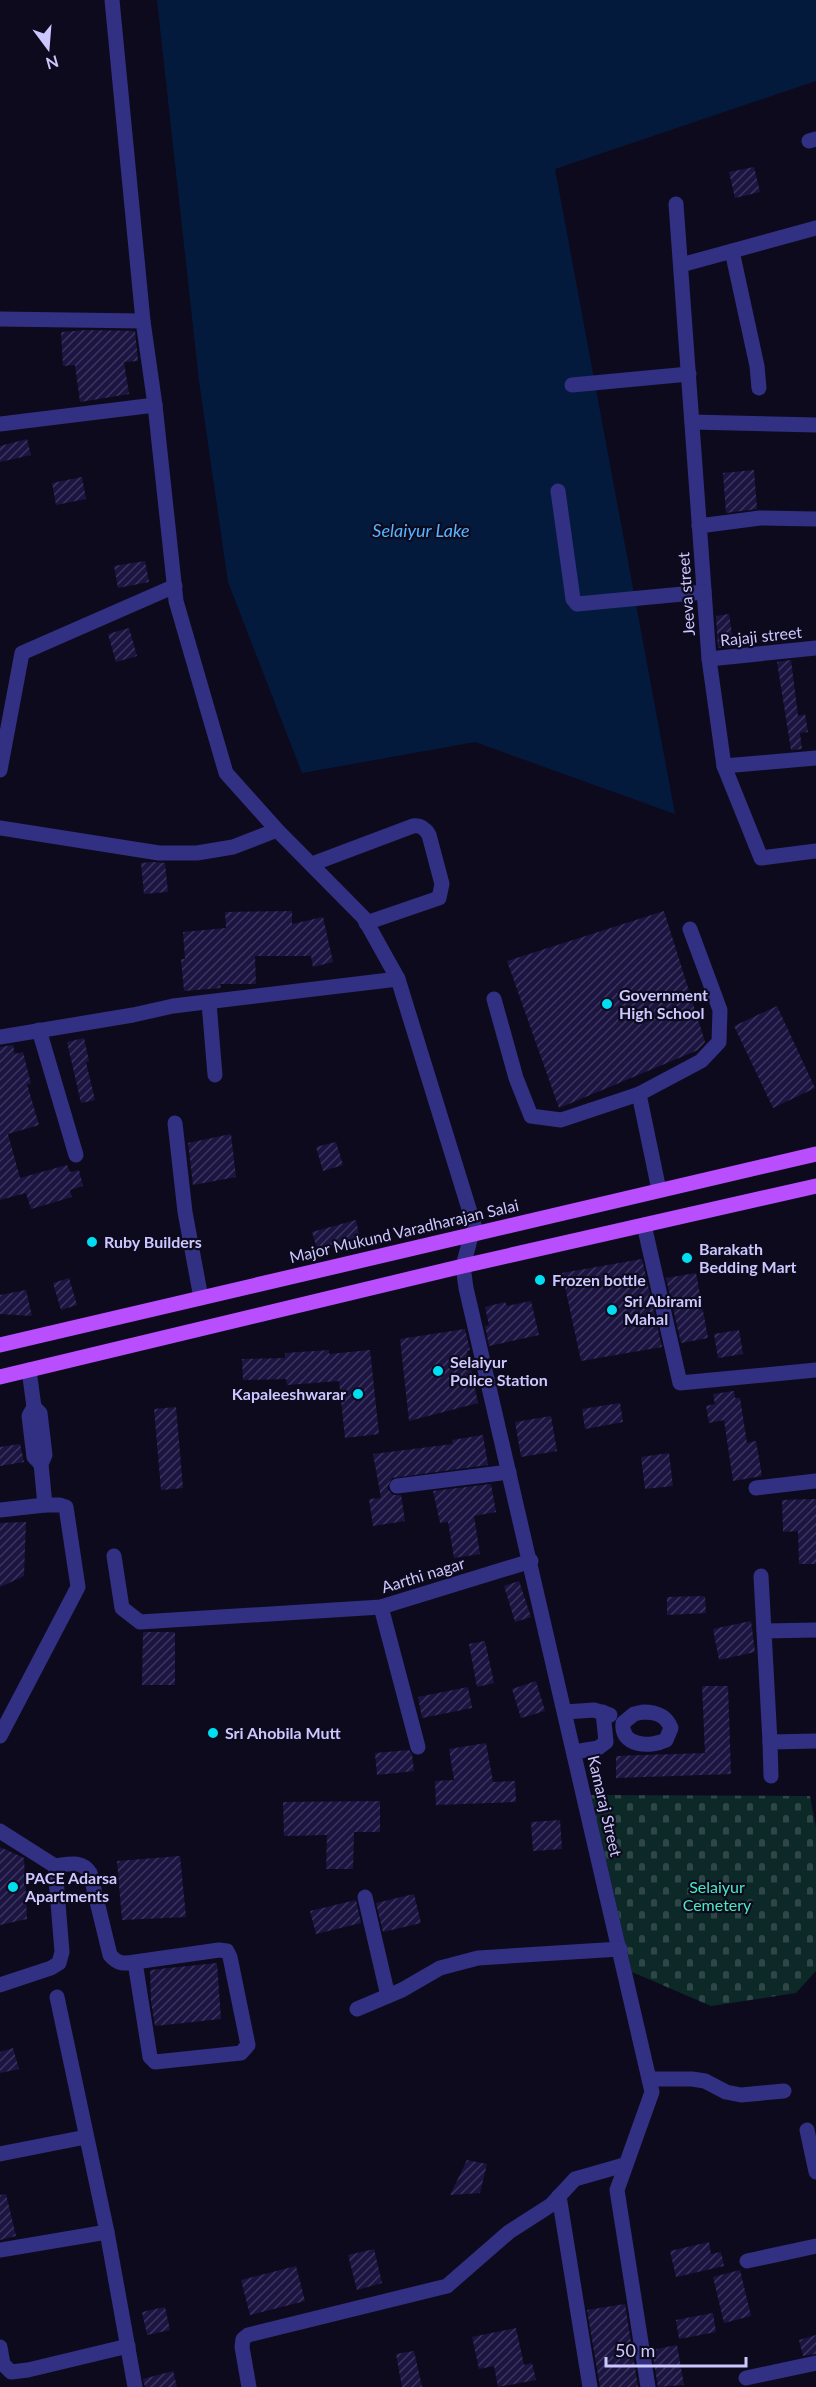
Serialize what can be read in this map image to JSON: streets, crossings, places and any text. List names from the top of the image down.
{
  "streets": {
    "main road": ["Major Mukund Varadharajan Salai"],
    "street": [
      "Jeeva street",
      "Rajaji street",
      "Aarthi nagar",
      "Kamaraj Street"
    ]
  },
  "crossings": [
    ["Jeeva street", "Rajaji street"],
    ["Major Mukund Varadharajan Salai", "Kamaraj Street"],
    ["Aarthi nagar", "Kamaraj Street"]
  ],
  "water": ["Selaiyur Lake"],
  "parks": ["Selaiyur Cemetery"],
  "places": [
    "Government High School",
    "Ruby Builders",
    "Barakath Bedding Mart",
    "Frozen bottle",
    "Sri Abirami Mahal",
    "Selaiyur Police Station",
    "Kapaleeshwarar",
    "Sri Ahobila Mutt",
    "PACE Adarsa Apartments"
  ],
  "scale_bar": "50 m",
  "north": "bottom"
}
